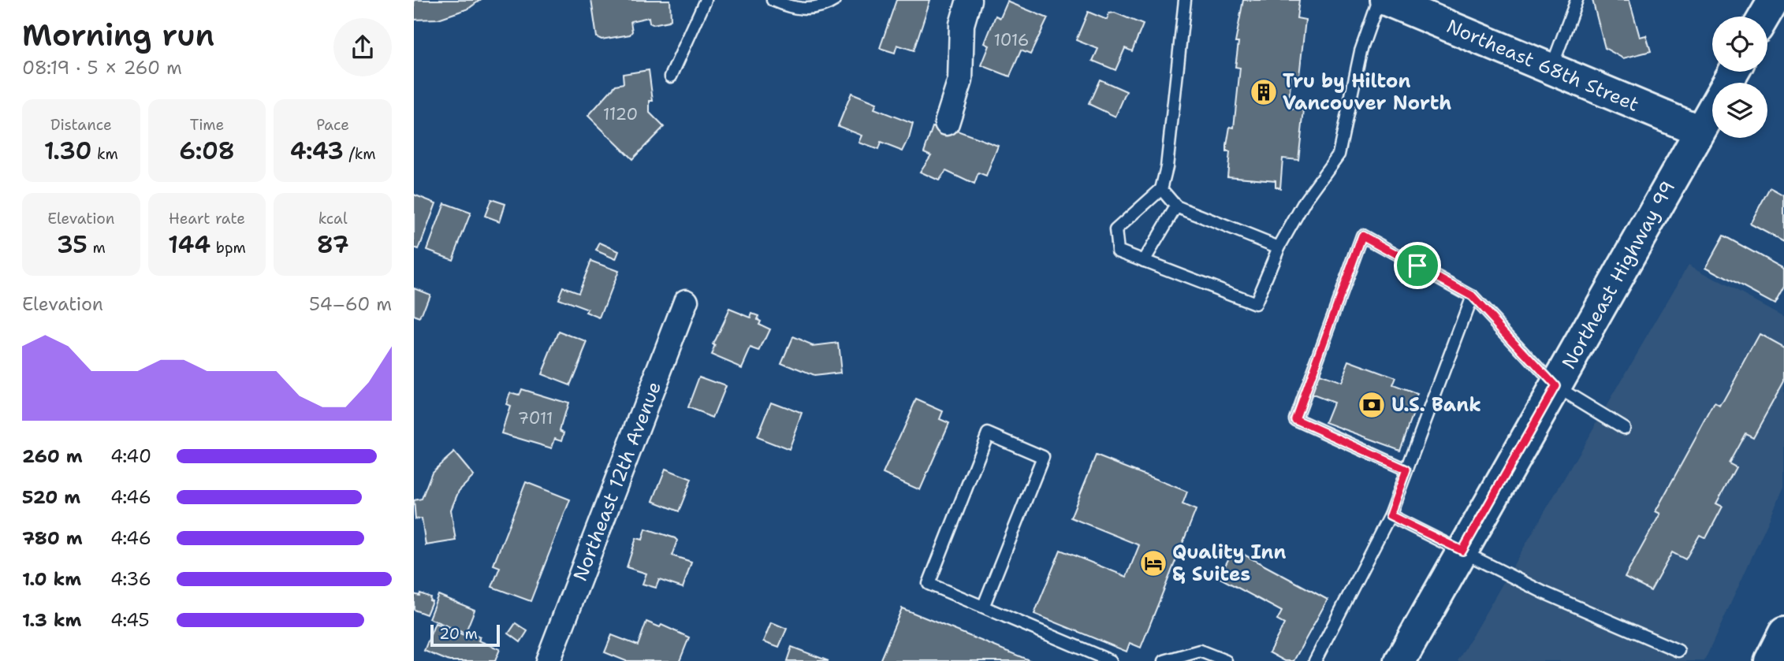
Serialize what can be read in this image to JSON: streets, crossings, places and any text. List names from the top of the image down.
{
  "streets": {
    "main road": ["Northeast 68th Street", "Northeast Highway 99"],
    "street": ["Northeast 12th Avenue"]
  },
  "crossings": [
    ["Northeast 68th Street", "Northeast Highway 99"]
  ],
  "places": {
    "building": ["Tru by Hilton Vancouver North"],
    "bank": ["U.S. Bank"],
    "hotel": ["Quality Inn & Suites"]
  },
  "house_numbers": ["1016", "1120", "7011"],
  "scale_bar": "20 m",
  "page": {
    "heading": ["Morning run", "08:19 · 5 × 260 m"],
    "stats": [
      ["Distance", "1.30 km"],
      ["Time", "6:08"],
      ["Pace", "4:43 /km"],
      ["Elevation", "35 m"],
      ["Heart rate", "144 bpm"],
      ["kcal", "87"]
    ],
    "chart": ["Elevation", "54–60 m"],
    "list": [
      {
        "name": "260 m",
        "note": "4:40"
      },
      {
        "name": "520 m",
        "note": "4:46"
      },
      {
        "name": "780 m",
        "note": "4:46"
      },
      {
        "name": "1.0 km",
        "note": "4:36"
      },
      {
        "name": "1.3 km",
        "note": "4:45"
      }
    ],
    "scale": "20 m"
  }
}
